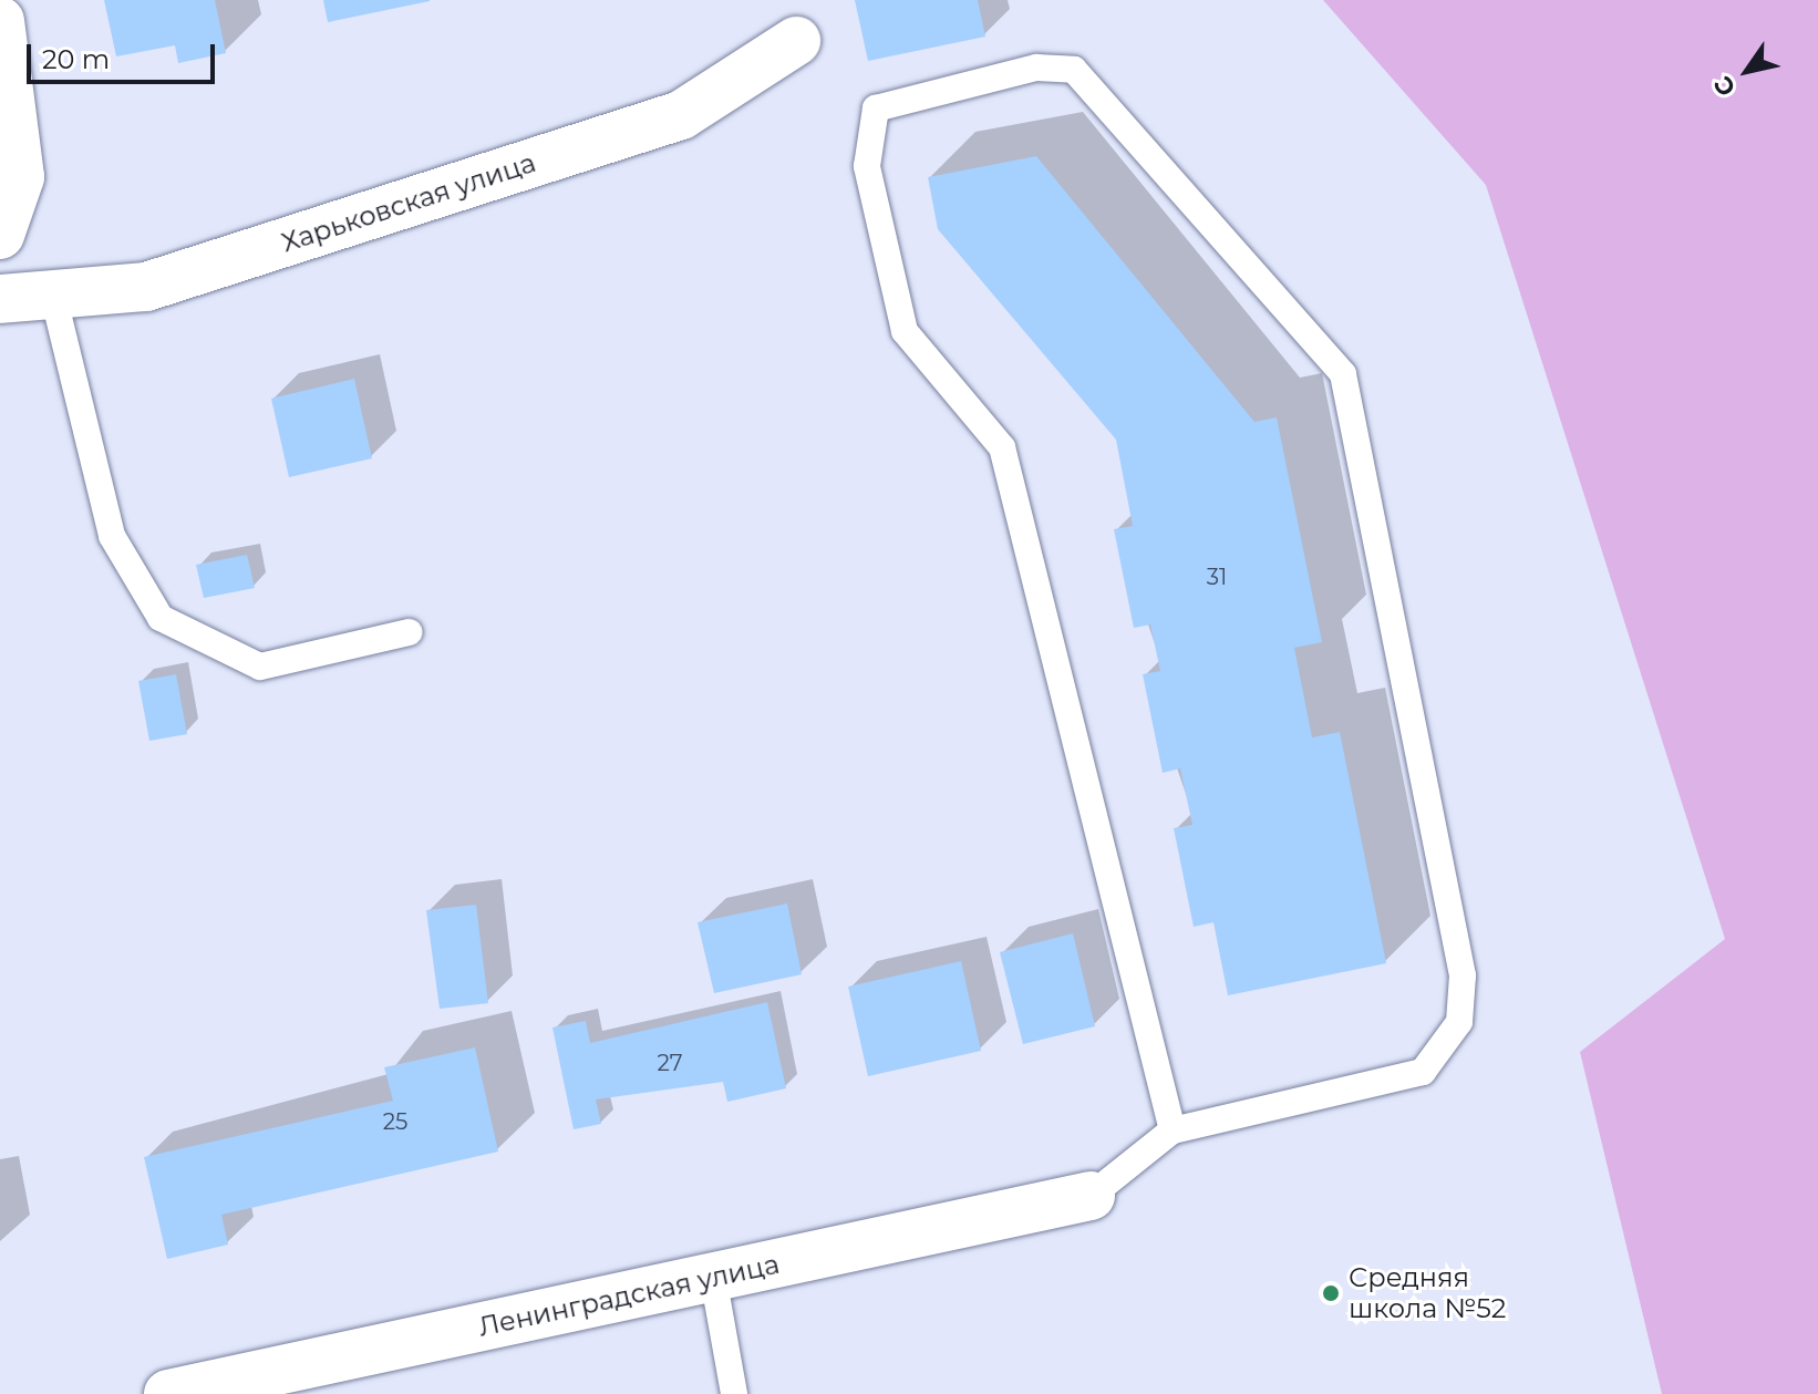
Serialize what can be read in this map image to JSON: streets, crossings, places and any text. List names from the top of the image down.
{
  "streets": {
    "street": ["Харьковская улица", "Ленинградская улица"]
  },
  "places": ["Средняя школа №52"],
  "house_numbers": ["31", "27", "25"],
  "scale_bar": "20 m",
  "north": "bottom left"
}
